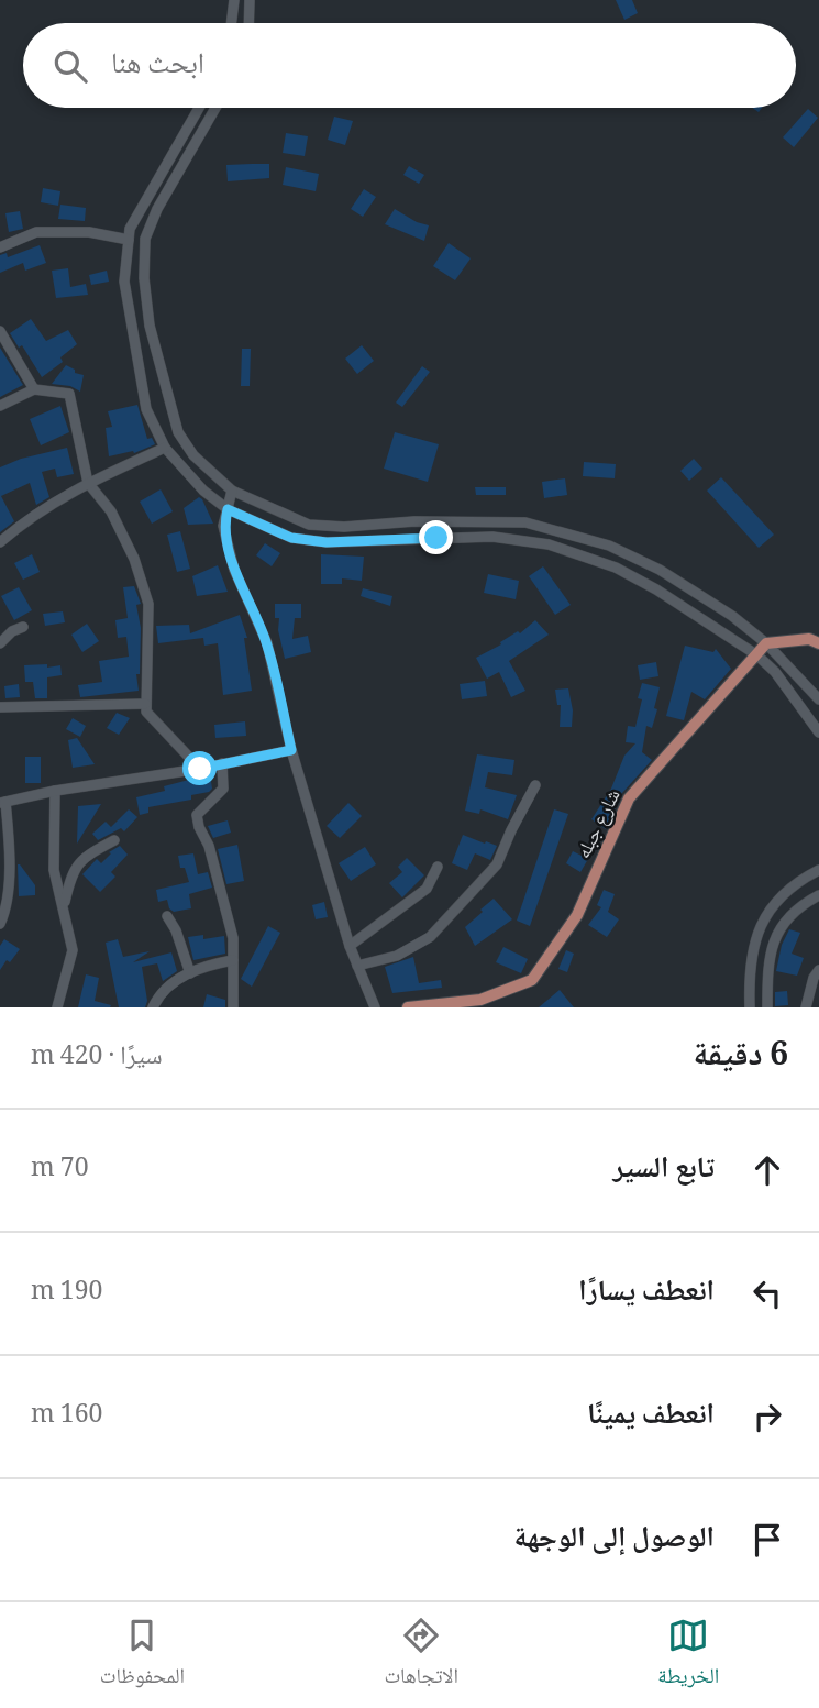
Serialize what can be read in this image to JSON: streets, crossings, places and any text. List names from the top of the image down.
{
  "streets": {
    "main road": ["شارع جبله"]
  },
  "page": {
    "search": "ابحث هنا",
    "heading": ["6 دقيقة", "سيرًا · 420 m"],
    "list": [
      ["تابع السير", "70 m"],
      ["انعطف يسارًا", "190 m"],
      ["انعطف يمينًا", "160 m"],
      "الوصول إلى الوجهة"
    ],
    "nav": ["الخريطة", "الاتجاهات", "المحفوظات"]
  }
}
